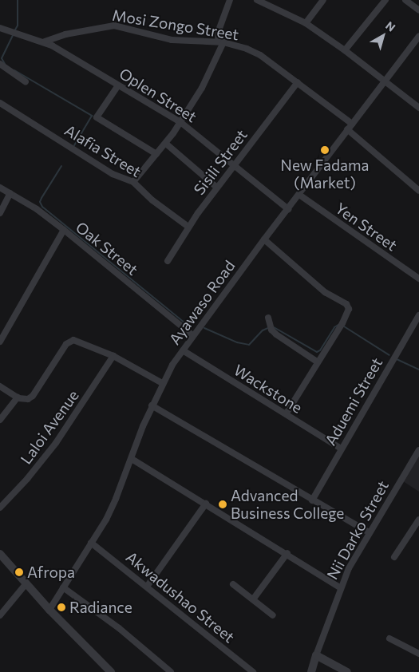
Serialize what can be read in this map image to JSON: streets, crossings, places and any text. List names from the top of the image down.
{
  "streets": {
    "street": [
      "Mosi Zongo Street",
      "Oplen Street",
      "Alafia Street",
      "Sisili Street",
      "Yen Street",
      "Oak Street",
      "Ayawaso Road",
      "Wackstone",
      "Aduemi Street",
      "Laloi Avenue",
      "Nii Darko Street",
      "Akwadushao Street"
    ]
  },
  "crossings": [
    ["Mosi Zongo Street", "Oplen Street"],
    ["Mosi Zongo Street", "Sisili Street"],
    ["Mosi Zongo Street", "Ayawaso Road"],
    ["Oplen Street", "Sisili Street"],
    ["Oplen Street", "Ayawaso Road"],
    ["Alafia Street", "Sisili Street"],
    ["Yen Street", "Ayawaso Road"],
    ["Oak Street", "Ayawaso Road"],
    ["Ayawaso Road", "Wackstone"],
    ["Ayawaso Road", "Akwadushao Street"],
    ["Wackstone", "Aduemi Street"]
  ],
  "places": [
    "New Fadama (Market)",
    "Advanced Business College",
    "Afropa",
    "Radiance"
  ],
  "north": "top right"
}
